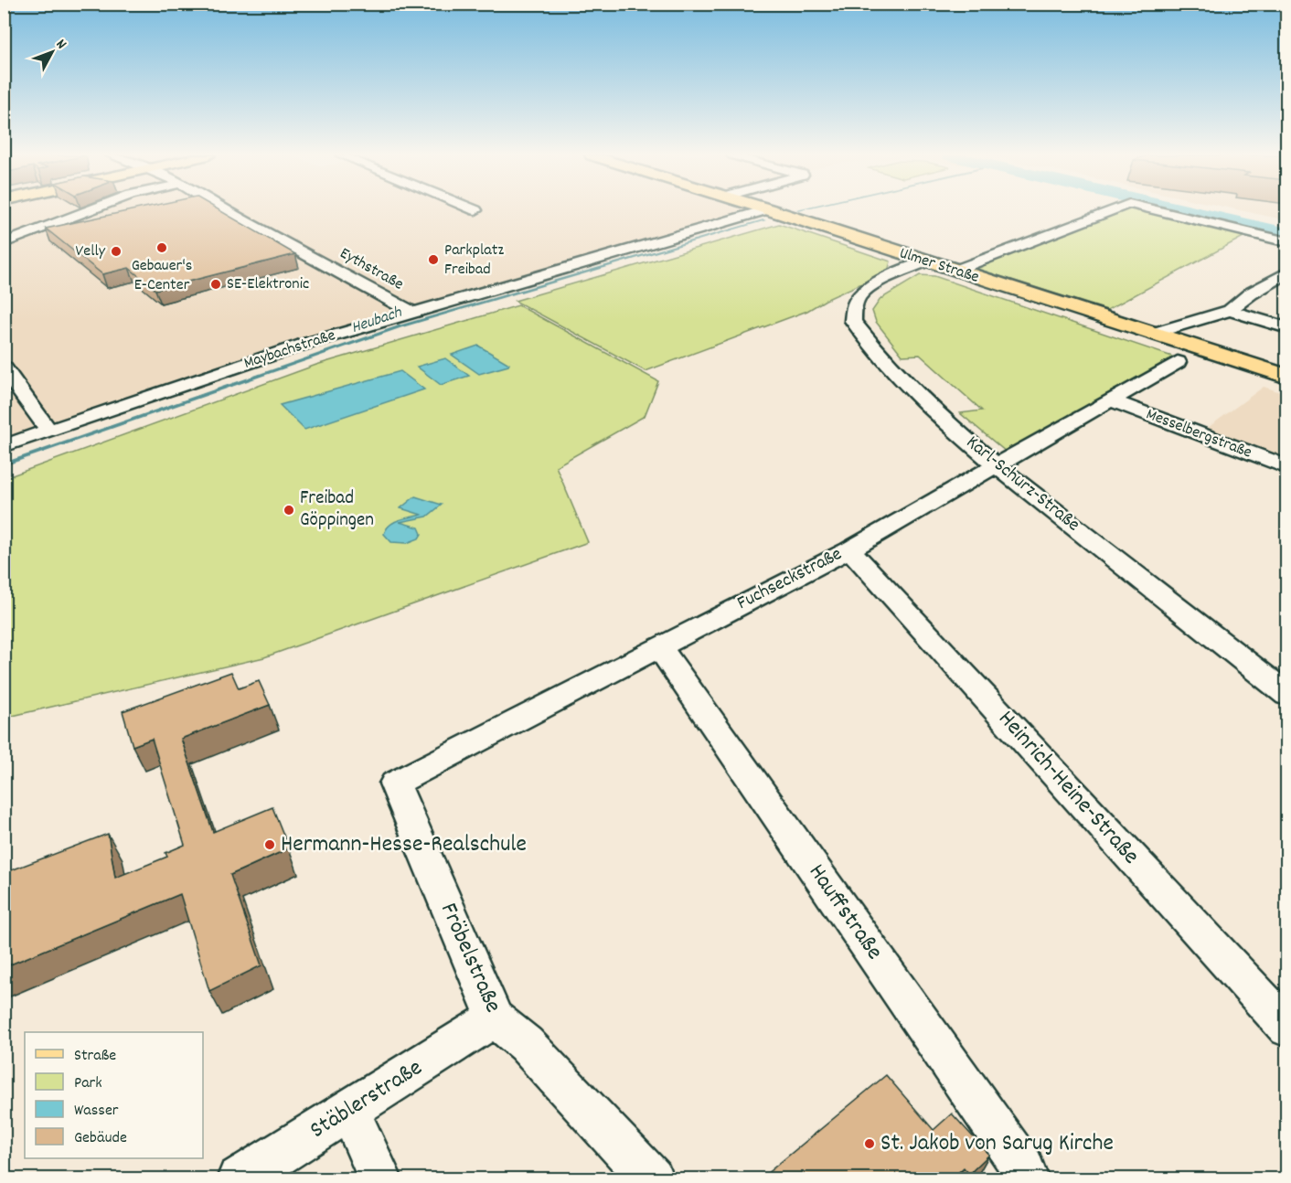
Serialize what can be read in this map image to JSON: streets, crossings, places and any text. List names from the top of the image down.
{
  "streets": {
    "main road": ["Ulmer Straße"],
    "street": [
      "Eythstraße",
      "Maybachstraße",
      "Messelbergstraße",
      "Karl-Schurz-Straße",
      "Fuchseckstraße",
      "Heinrich-Heine-Straße",
      "Hauffstraße",
      "Fröbelstraße",
      "Stäblerstraße"
    ]
  },
  "crossings": [
    ["Ulmer Straße", "Karl-Schurz-Straße"],
    ["Eythstraße", "Maybachstraße"],
    ["Messelbergstraße", "Fuchseckstraße"],
    ["Karl-Schurz-Straße", "Fuchseckstraße"],
    ["Fuchseckstraße", "Heinrich-Heine-Straße"],
    ["Fuchseckstraße", "Hauffstraße"],
    ["Fuchseckstraße", "Fröbelstraße"],
    ["Fröbelstraße", "Stäblerstraße"]
  ],
  "water": ["Heubach"],
  "places": [
    "Gebauer's E-Center",
    "Velly",
    "Parkplatz Freibad",
    "SE-Elektronic",
    "Freibad Göppingen",
    "Hermann-Hesse-Realschule",
    "St. Jakob von Sarug Kirche"
  ],
  "legend": [
    "Straße",
    "Park",
    "Wasser",
    "Gebäude"
  ],
  "north": "top right"
}
